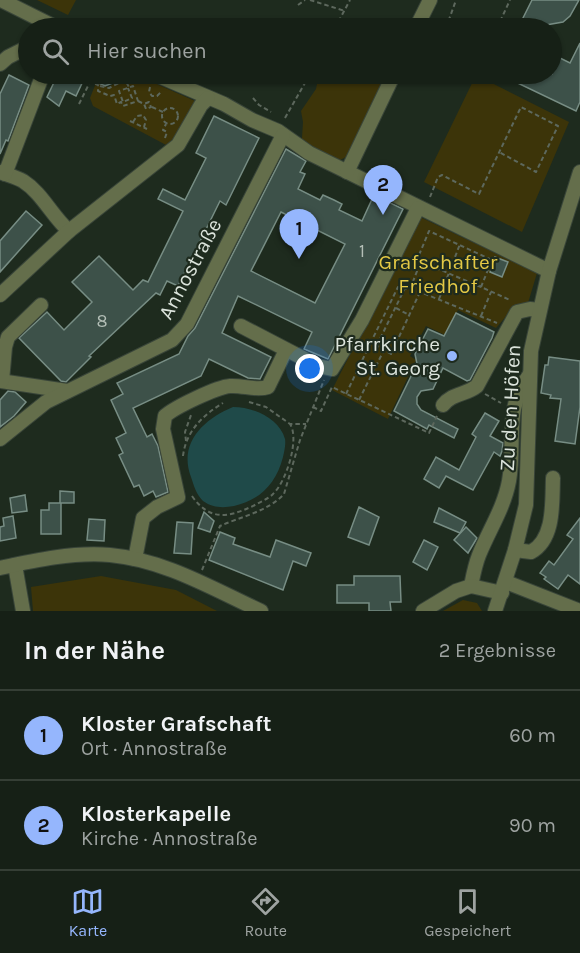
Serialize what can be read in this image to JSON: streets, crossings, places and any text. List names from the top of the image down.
{
  "streets": {
    "street": ["Annostraße", "Zu den Höfen"]
  },
  "parks": ["Grafschafter Friedhof"],
  "places": ["Pfarrkirche St. Georg"],
  "house_numbers": ["1", "8"],
  "page": {
    "search": "Hier suchen",
    "pins": ["2", "1"],
    "heading": ["In der Nähe", "2 Ergebnisse"],
    "list": [
      {
        "mark": "1",
        "name": "Kloster Grafschaft",
        "note": "Ort · Annostraße",
        "value": "60 m"
      },
      {
        "mark": "2",
        "name": "Klosterkapelle",
        "note": "Kirche · Annostraße",
        "value": "90 m"
      }
    ],
    "nav": ["Karte", "Route", "Gespeichert"]
  }
}
